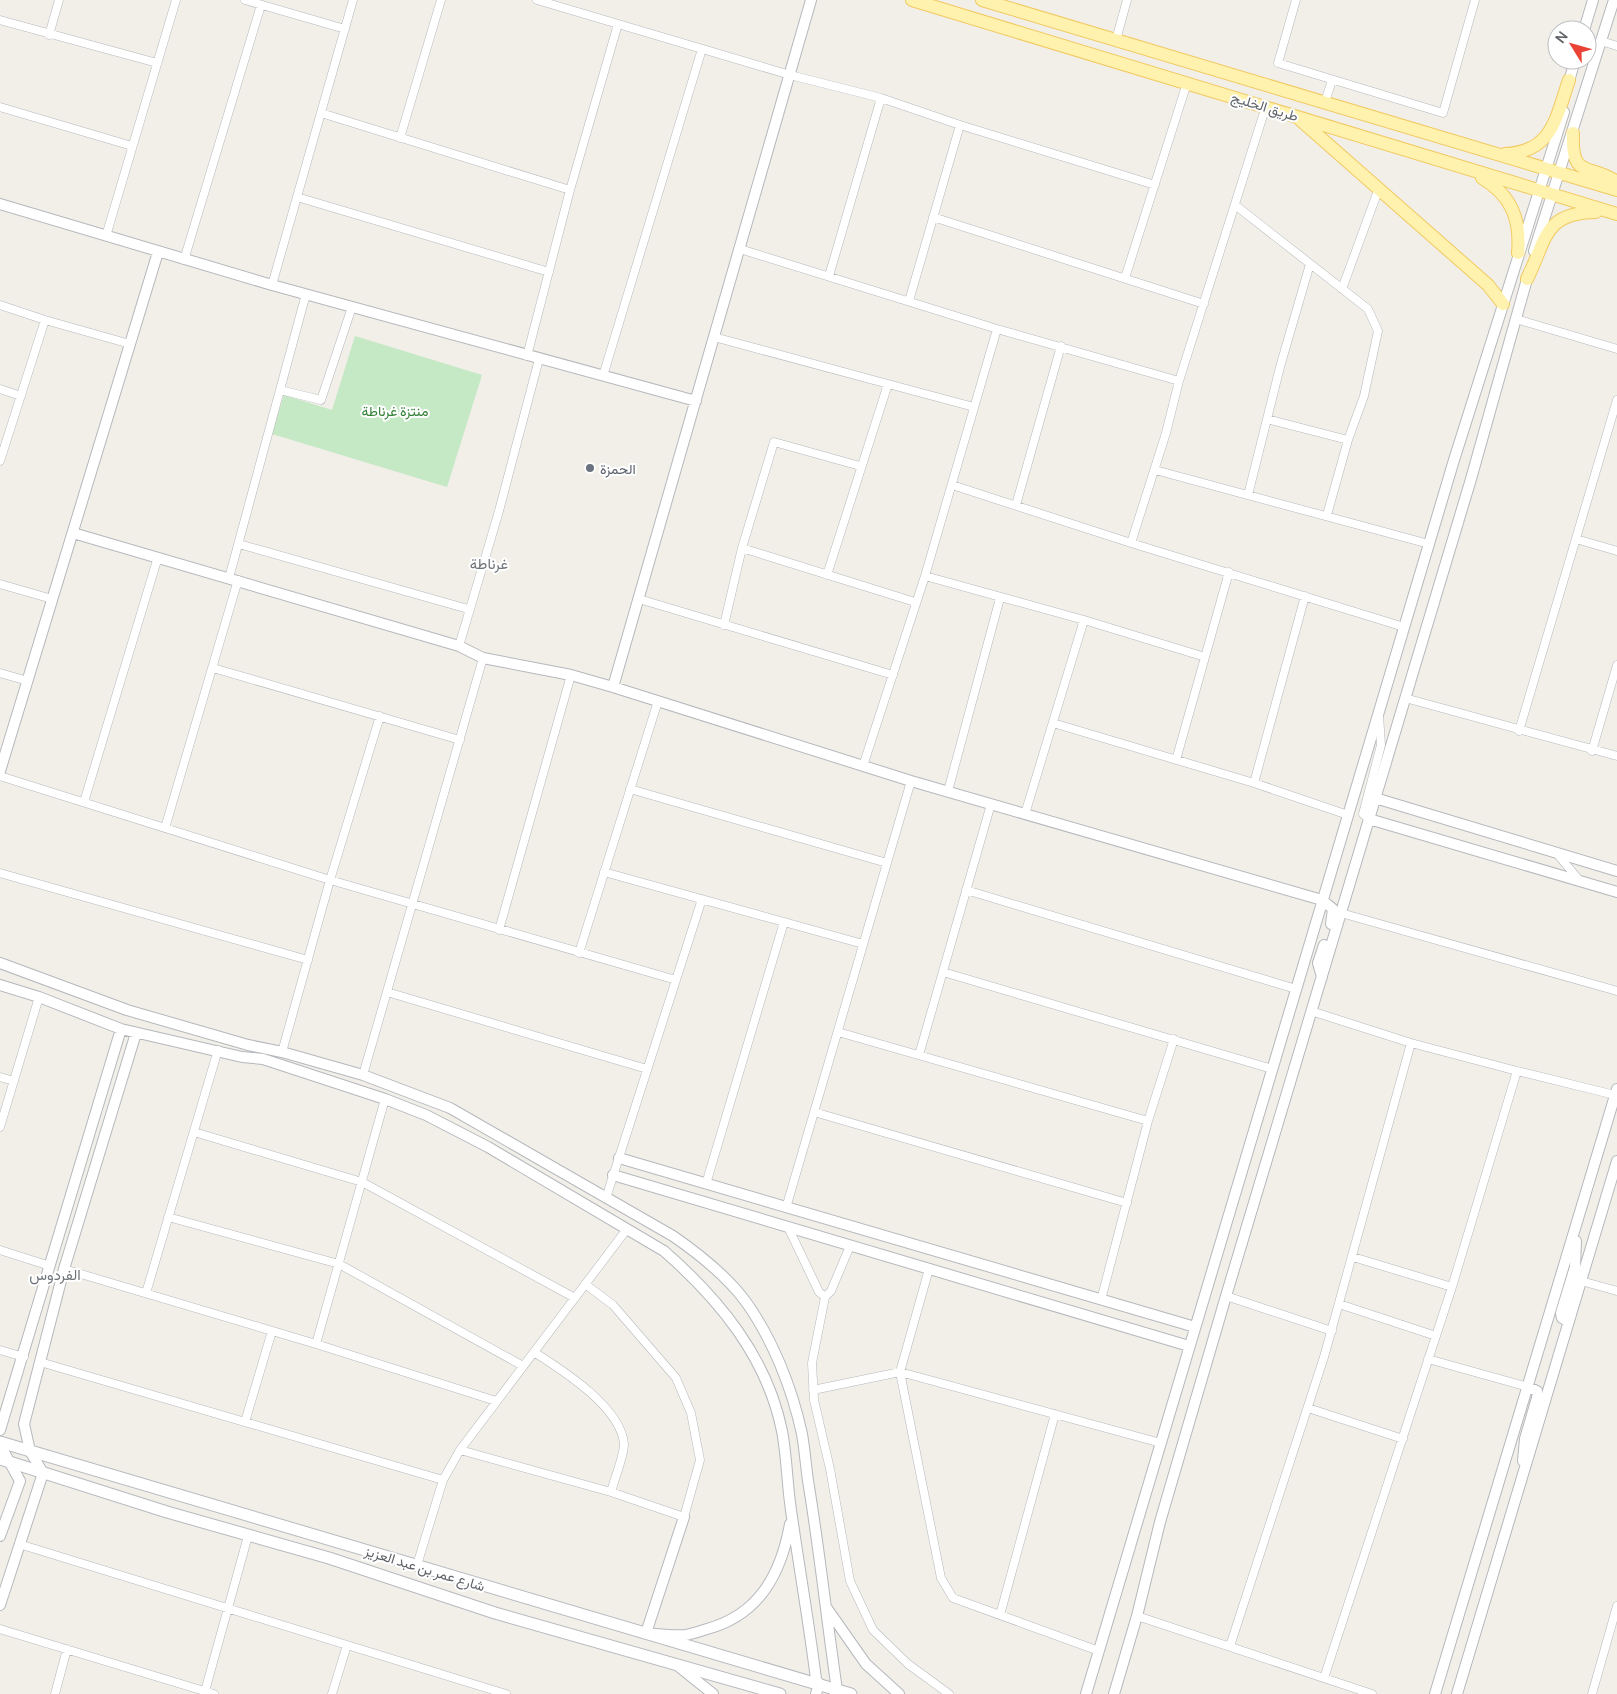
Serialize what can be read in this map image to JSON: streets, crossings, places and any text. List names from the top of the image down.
{
  "streets": {
    "main road": ["طريق الخليج", "شارع عمر بن عبد العزيز"]
  },
  "districts": ["غرناطة", "الفردوس"],
  "parks": ["منتزة غرناطة"],
  "places": ["الحمزة"],
  "north": "top left"
}
